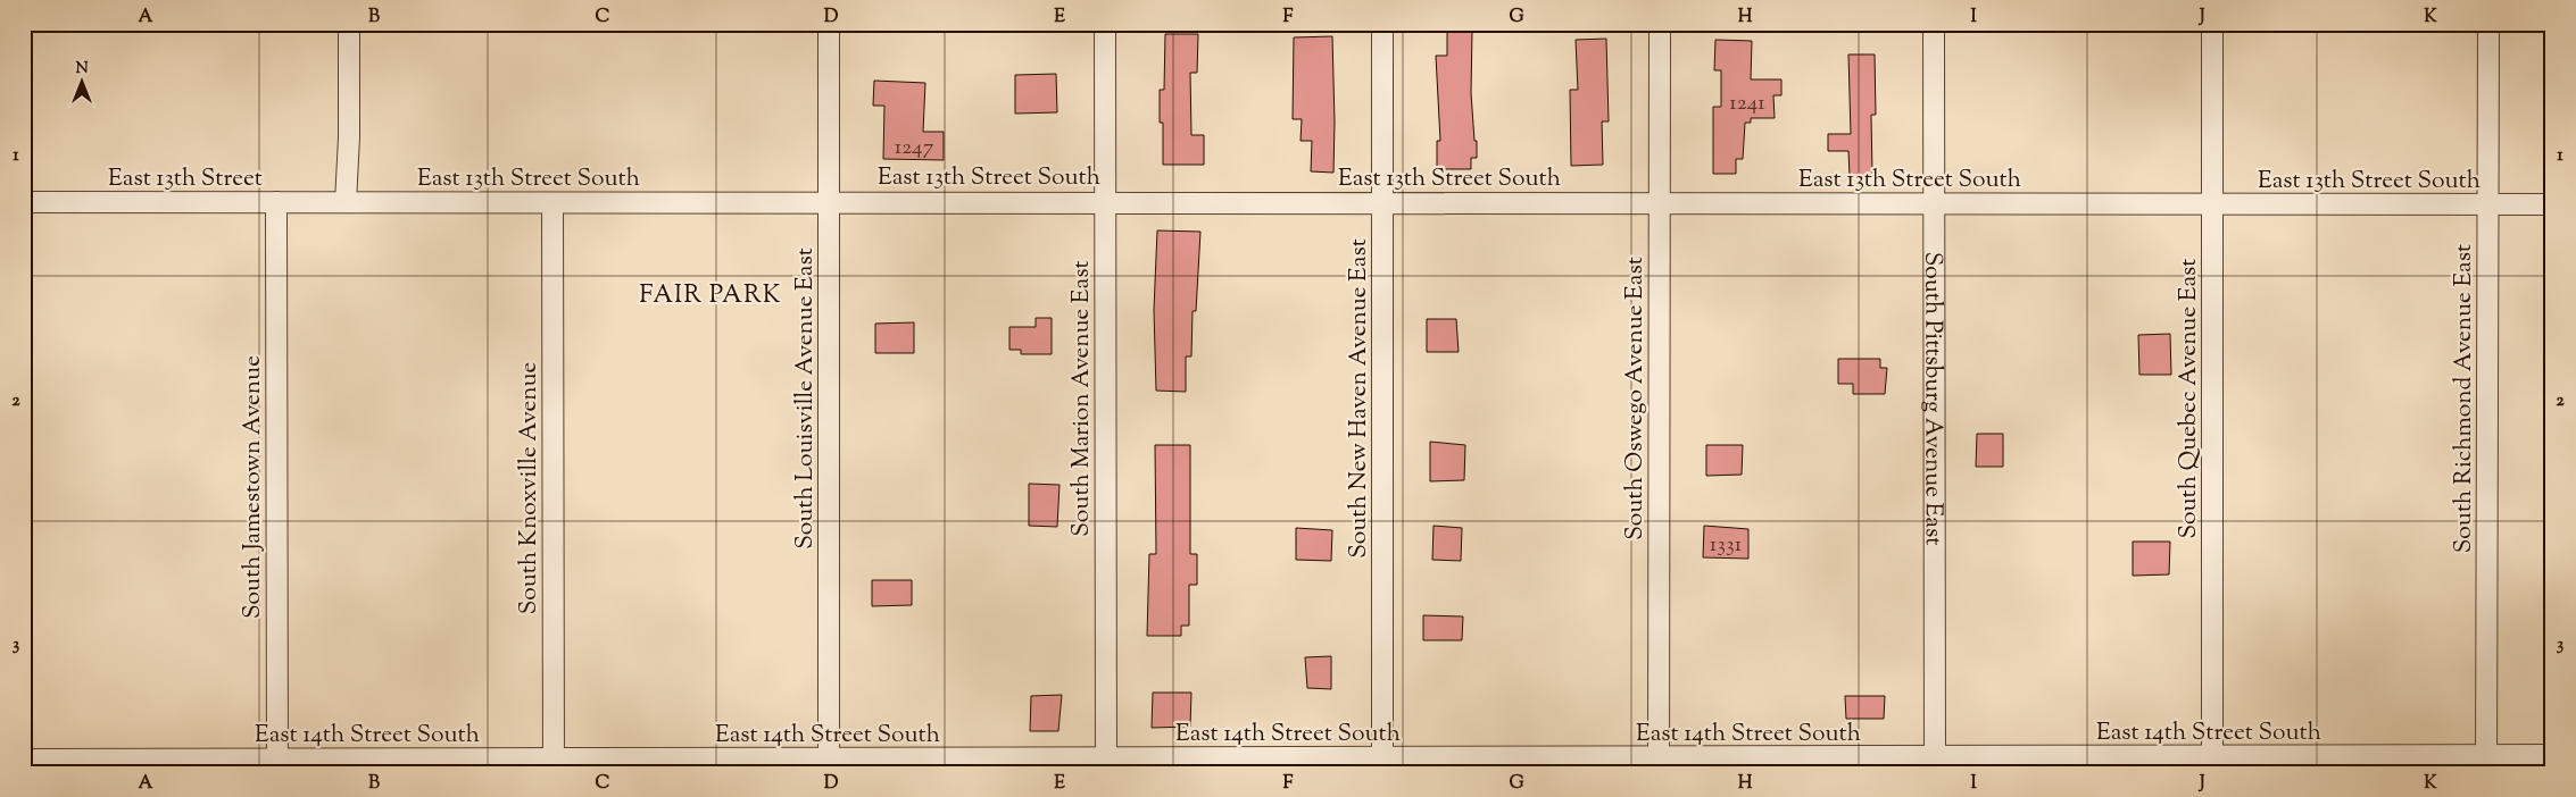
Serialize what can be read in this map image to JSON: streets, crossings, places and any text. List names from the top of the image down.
{
  "streets": {
    "street": [
      "East 13th Street South",
      "East 13th Street",
      "South Louisville Avenue East",
      "South Marion Avenue East",
      "South New Haven Avenue East",
      "South Oswego Avenue East",
      "South Pittsburg Avenue East",
      "South Quebec Avenue East",
      "South Richmond Avenue East",
      "South Jamestown Avenue",
      "South Knoxville Avenue",
      "East 14th Street South"
    ]
  },
  "crossings": [
    ["East 13th Street South", "East 13th Street"],
    ["East 13th Street South", "South Louisville Avenue East"],
    ["East 13th Street South", "South Marion Avenue East"],
    ["East 13th Street South", "South New Haven Avenue East"],
    ["East 13th Street South", "South Oswego Avenue East"],
    ["East 13th Street South", "South Pittsburg Avenue East"],
    ["East 13th Street South", "South Quebec Avenue East"],
    ["East 13th Street South", "South Richmond Avenue East"],
    ["East 13th Street South", "South Knoxville Avenue"],
    ["East 13th Street", "South Jamestown Avenue"],
    ["South Louisville Avenue East", "East 14th Street South"],
    ["South Marion Avenue East", "East 14th Street South"],
    ["South New Haven Avenue East", "East 14th Street South"],
    ["South Oswego Avenue East", "East 14th Street South"],
    ["South Pittsburg Avenue East", "East 14th Street South"],
    ["South Quebec Avenue East", "East 14th Street South"],
    ["South Richmond Avenue East", "East 14th Street South"],
    ["South Jamestown Avenue", "East 14th Street South"],
    ["South Knoxville Avenue", "East 14th Street South"]
  ],
  "districts": ["FAIR PARK"],
  "house_numbers": ["1241", "1247", "1331"],
  "north": "top",
  "grid": {
    "columns": [
      "A",
      "B",
      "C",
      "D",
      "E",
      "F",
      "G",
      "H",
      "I",
      "J",
      "K"
    ],
    "rows": ["1", "2", "3"]
  }
}
